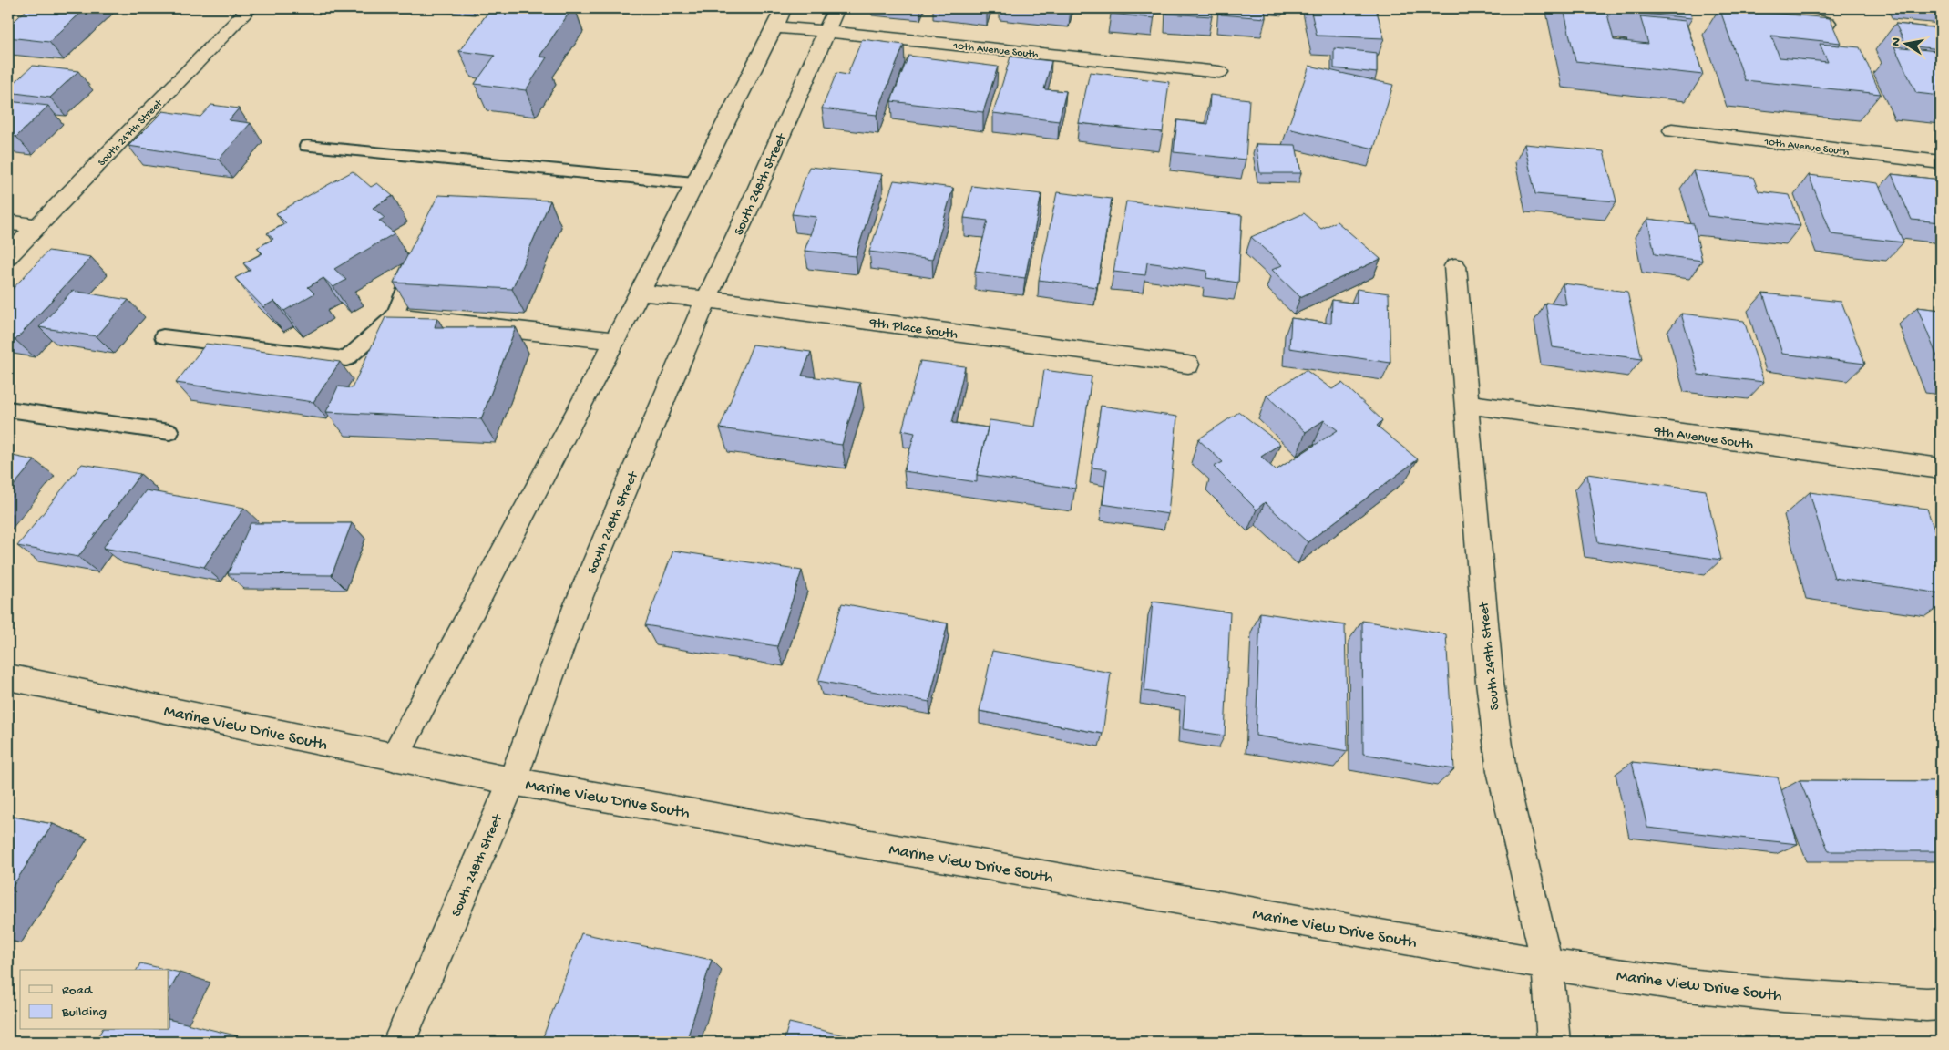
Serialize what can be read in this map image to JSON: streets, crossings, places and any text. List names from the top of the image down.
{
  "streets": {
    "street": [
      "10th Avenue South",
      "South 247th Street",
      "South 248th Street",
      "9th Place South",
      "9th Avenue South",
      "South 249th Street",
      "Marine View Drive South"
    ]
  },
  "crossings": [
    ["10th Avenue South", "South 248th Street"],
    ["South 248th Street", "9th Place South"],
    ["South 248th Street", "Marine View Drive South"],
    ["9th Avenue South", "South 249th Street"],
    ["South 249th Street", "Marine View Drive South"]
  ],
  "legend": ["Road", "Building"],
  "north": "left"
}
